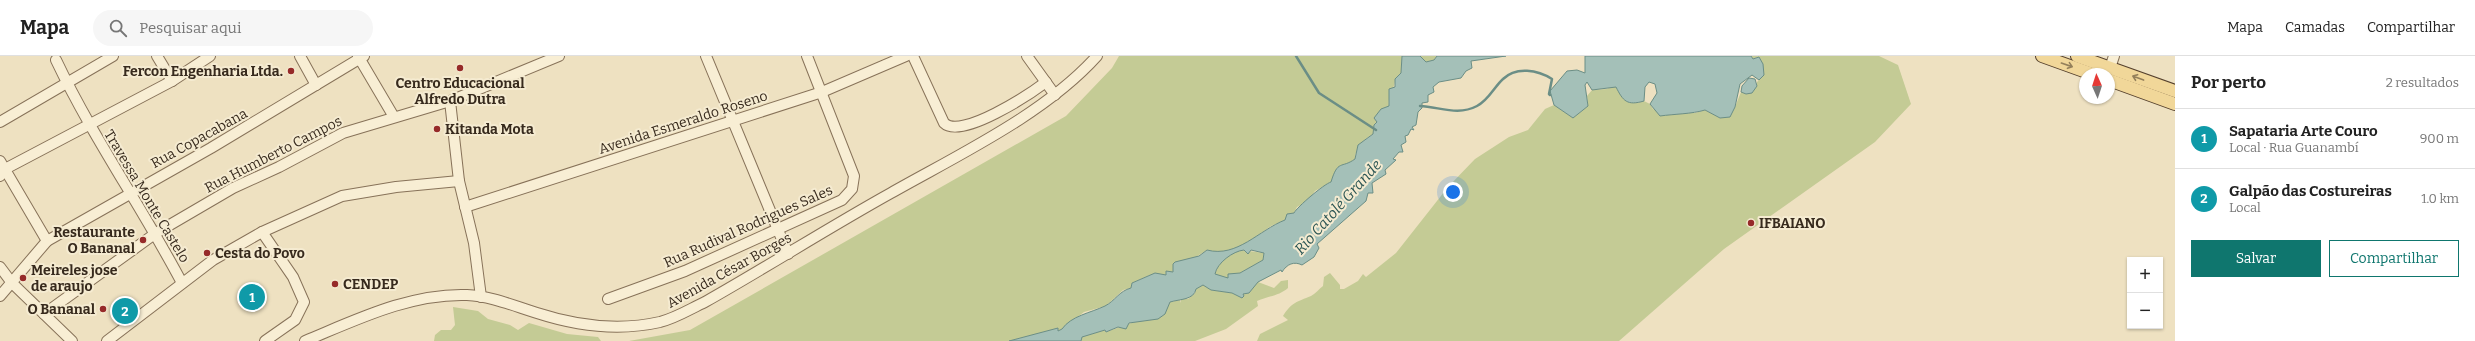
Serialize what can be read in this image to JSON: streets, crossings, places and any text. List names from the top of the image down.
{
  "streets": {
    "street": [
      "Avenida Esmeraldo Roseno",
      "Rua Copacabana",
      "Rua Humberto Campos",
      "Travessa Monte Castelo",
      "Rua Rudival Rodrigues Sales",
      "Avenida César Borges"
    ]
  },
  "crossings": [
    ["Avenida Esmeraldo Roseno", "Rua Rudival Rodrigues Sales"],
    ["Rua Copacabana", "Travessa Monte Castelo"],
    ["Rua Humberto Campos", "Travessa Monte Castelo"]
  ],
  "water": ["Rio Catolé Grande"],
  "places": [
    "Centro Educacional Alfredo Dutra",
    "Fercon Engenharia Ltda.",
    "Kitanda Mota",
    "IFBAIANO",
    "Restaurante O Bananal",
    "Cesta do Povo",
    "Meireles jose de araujo",
    "CENDEP",
    "O Bananal"
  ],
  "north": "top",
  "page": {
    "header": "Mapa",
    "search": "Pesquisar aqui",
    "nav": ["Mapa", "Camadas", "Compartilhar"],
    "heading": ["Por perto", "2 resultados"],
    "list": [
      {
        "mark": "1",
        "name": "Sapataria Arte Couro",
        "note": "Local · Rua Guanambí",
        "value": "900 m"
      },
      {
        "mark": "2",
        "name": "Galpão das Costureiras",
        "note": "Local",
        "value": "1.0 km"
      }
    ],
    "buttons": ["Salvar", "Compartilhar"],
    "map_buttons": ["+", "−"],
    "pins": ["1", "2"]
  }
}
